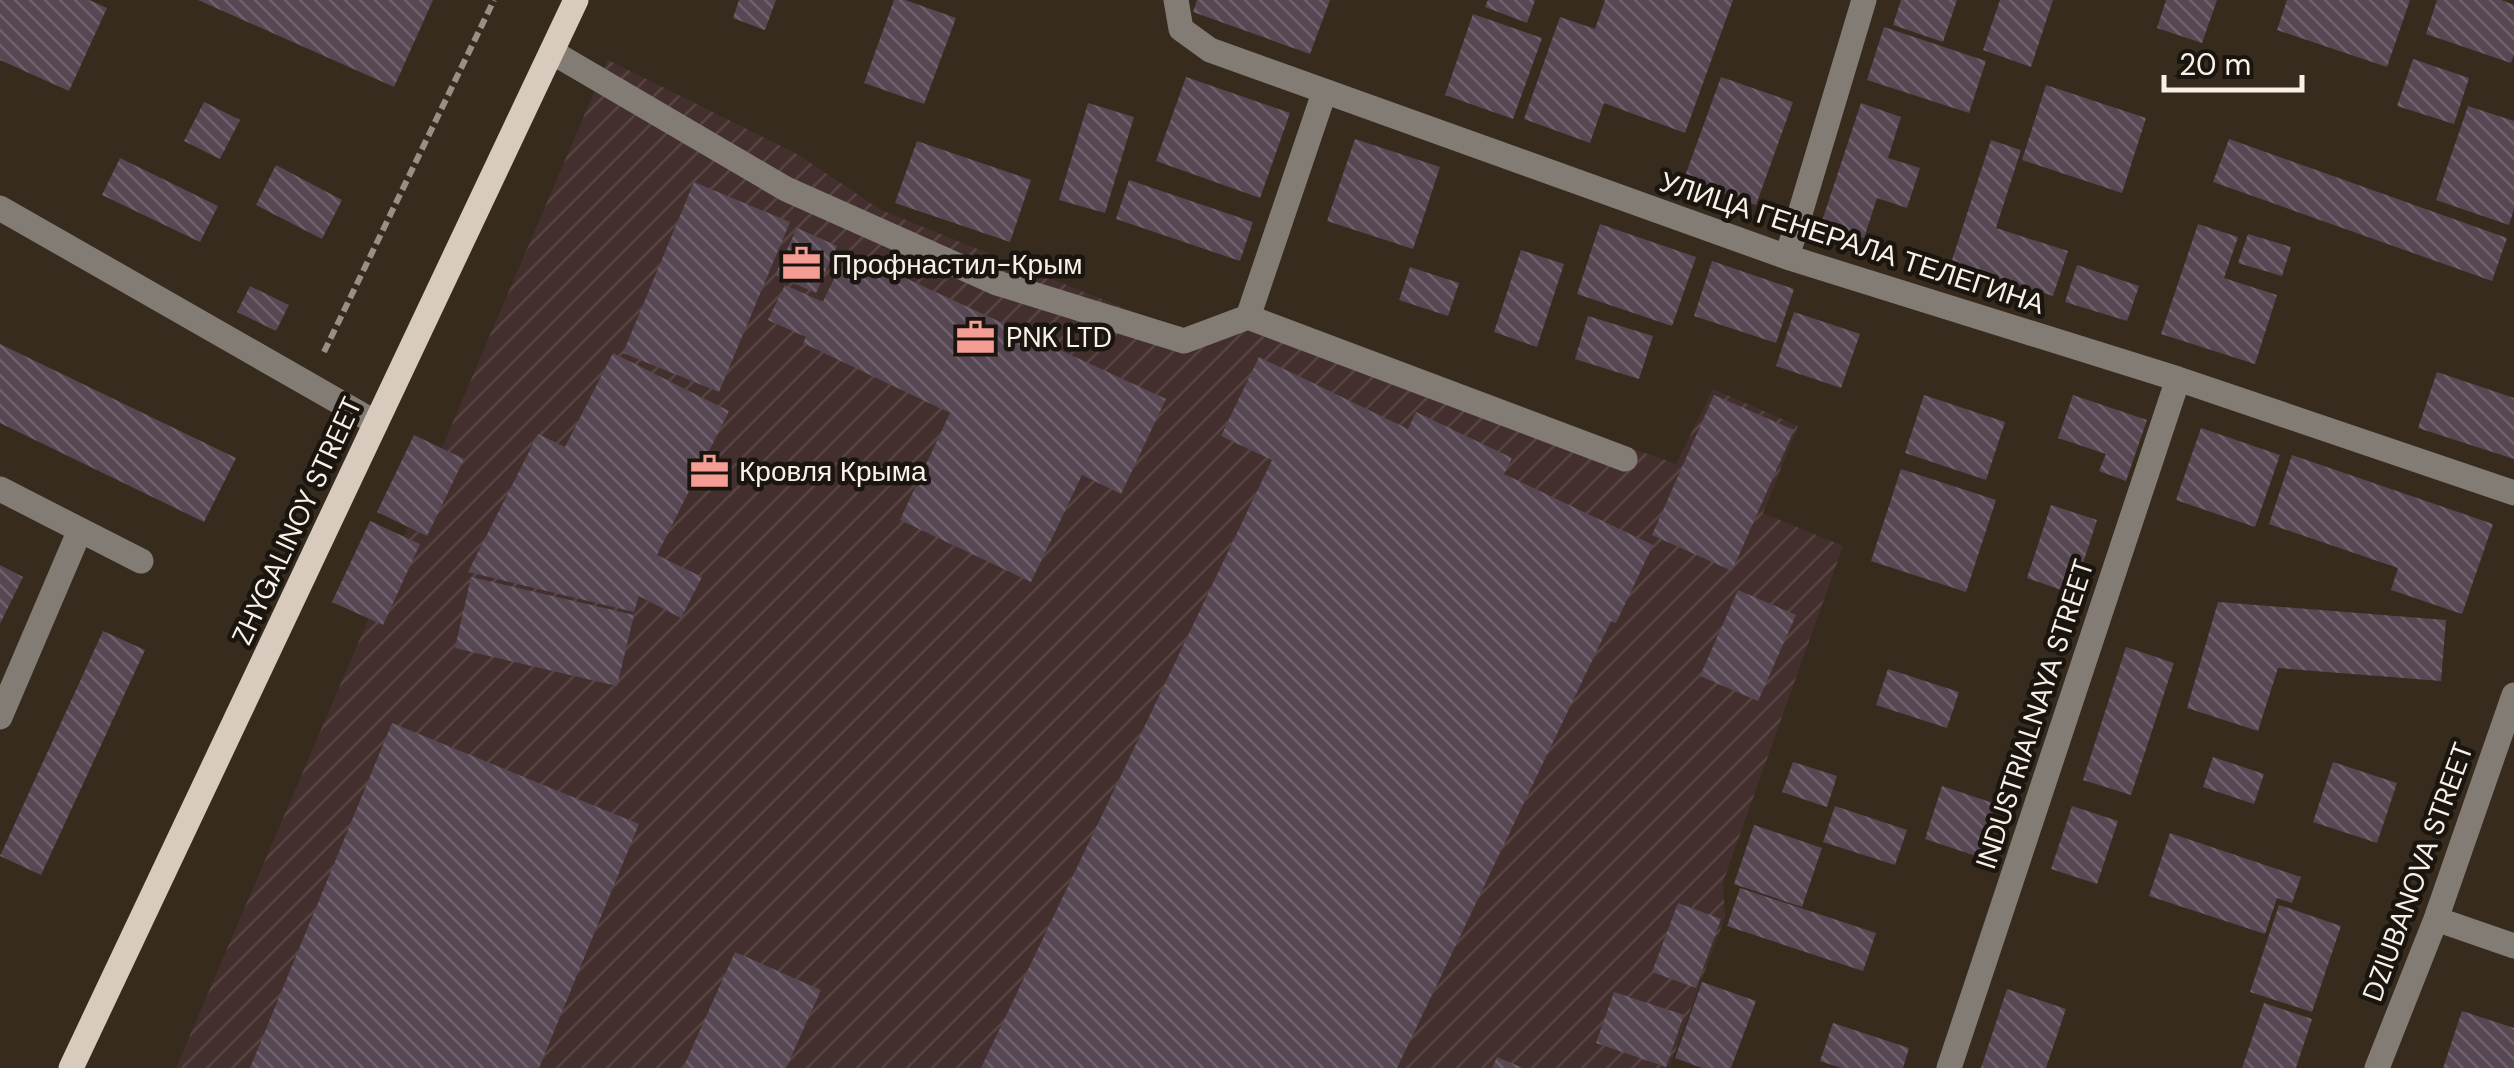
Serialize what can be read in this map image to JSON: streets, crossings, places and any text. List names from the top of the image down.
{
  "streets": {
    "main road": ["ZHYGALINOY STREET"],
    "street": ["УЛИЦА ГЕНЕРАЛА ТЕЛЕГИНА", "INDUSTRIALNAYA STREET", "DZIUBANOVA STREET"]
  },
  "crossings": [
    ["УЛИЦА ГЕНЕРАЛА ТЕЛЕГИНА", "INDUSTRIALNAYA STREET"]
  ],
  "places": {
    "office": ["Профнастил-Крым", "PNK LTD", "Кровля Крыма"]
  },
  "scale_bar": "20 m"
}
